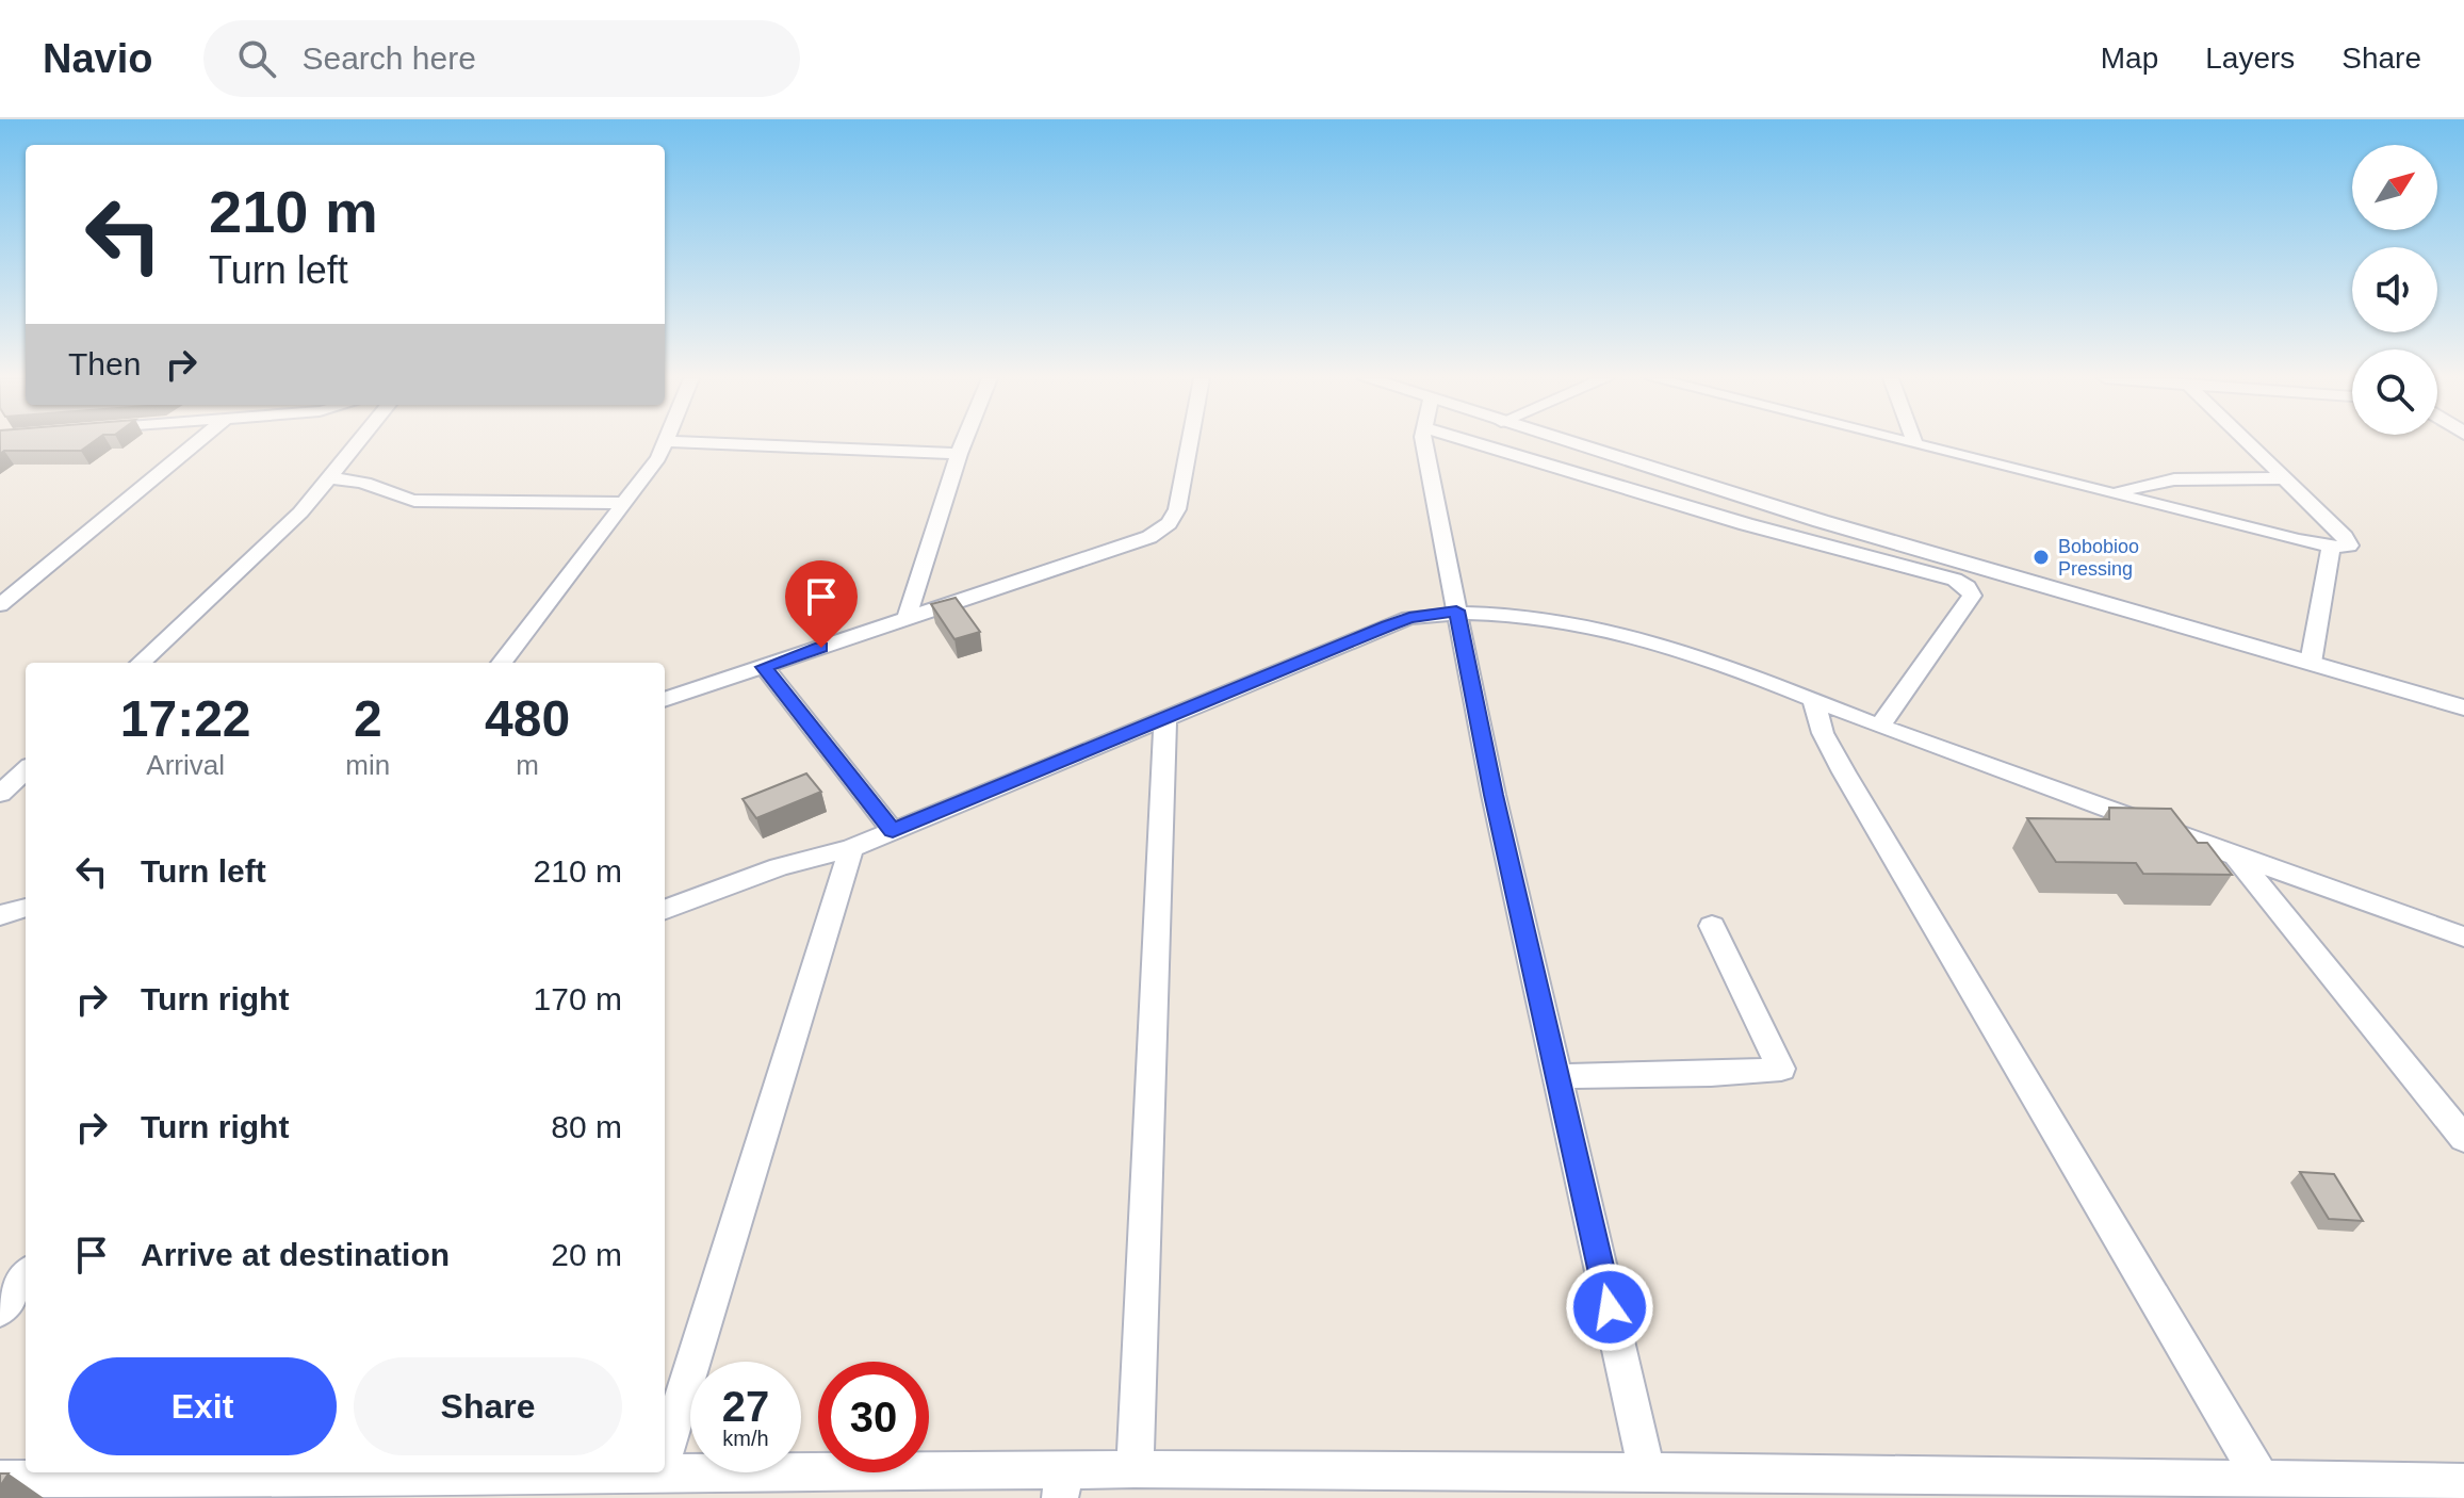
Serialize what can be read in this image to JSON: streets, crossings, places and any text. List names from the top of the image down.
{
  "places": ["Bobobioo Pressing"],
  "north": "top right",
  "page": {
    "header": "Navio",
    "search": "Search here",
    "nav": ["Map", "Layers", "Share"],
    "turn": ["210 m", "Turn left"],
    "then": "Then",
    "eta": [
      "17:22",
      "Arrival",
      "2",
      "min",
      "480",
      "m"
    ],
    "list": [
      {
        "name": "Turn left",
        "value": "210 m"
      },
      {
        "name": "Turn right",
        "value": "170 m"
      },
      {
        "name": "Turn right",
        "value": "80 m"
      },
      {
        "name": "Arrive at destination",
        "value": "20 m"
      }
    ],
    "buttons": ["Exit", "Share"],
    "speed": "27 km/h",
    "limit": "30"
  }
}
